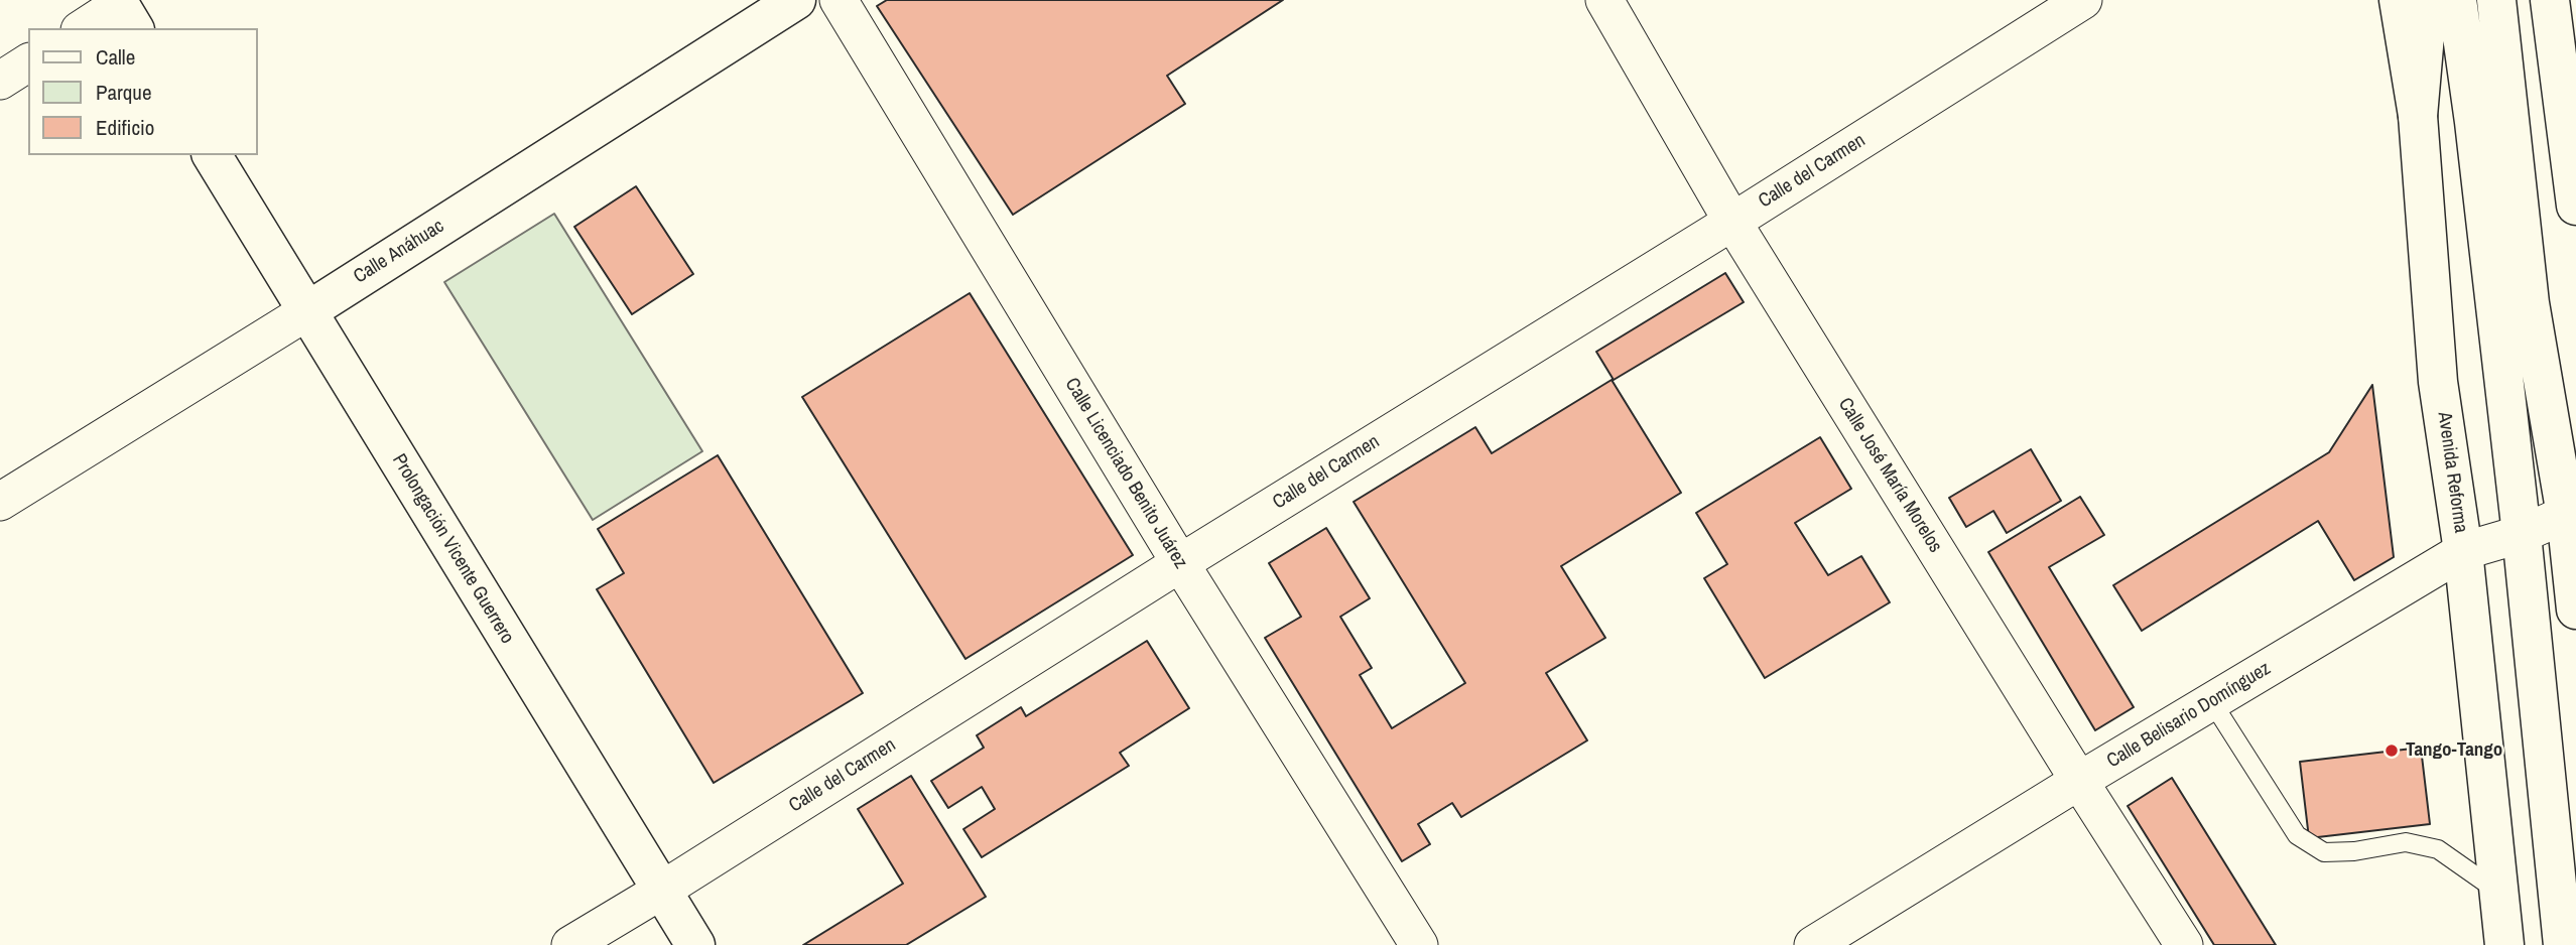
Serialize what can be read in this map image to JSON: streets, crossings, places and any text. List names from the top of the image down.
{
  "streets": {
    "street": [
      "Calle del Carmen",
      "Calle Anáhuac",
      "Avenida Reforma",
      "Calle Licenciado Benito Juárez",
      "Calle José María Morelos",
      "Prolongación Vicente Guerrero",
      "Calle Belisario Domínguez"
    ]
  },
  "crossings": [
    ["Calle del Carmen", "Calle Licenciado Benito Juárez"],
    ["Calle del Carmen", "Calle José María Morelos"],
    ["Calle del Carmen", "Prolongación Vicente Guerrero"],
    ["Calle Anáhuac", "Prolongación Vicente Guerrero"],
    ["Avenida Reforma", "Calle Belisario Domínguez"],
    ["Calle José María Morelos", "Calle Belisario Domínguez"]
  ],
  "places": ["Tango-Tango"],
  "legend": ["Calle", "Parque", "Edificio"]
}
